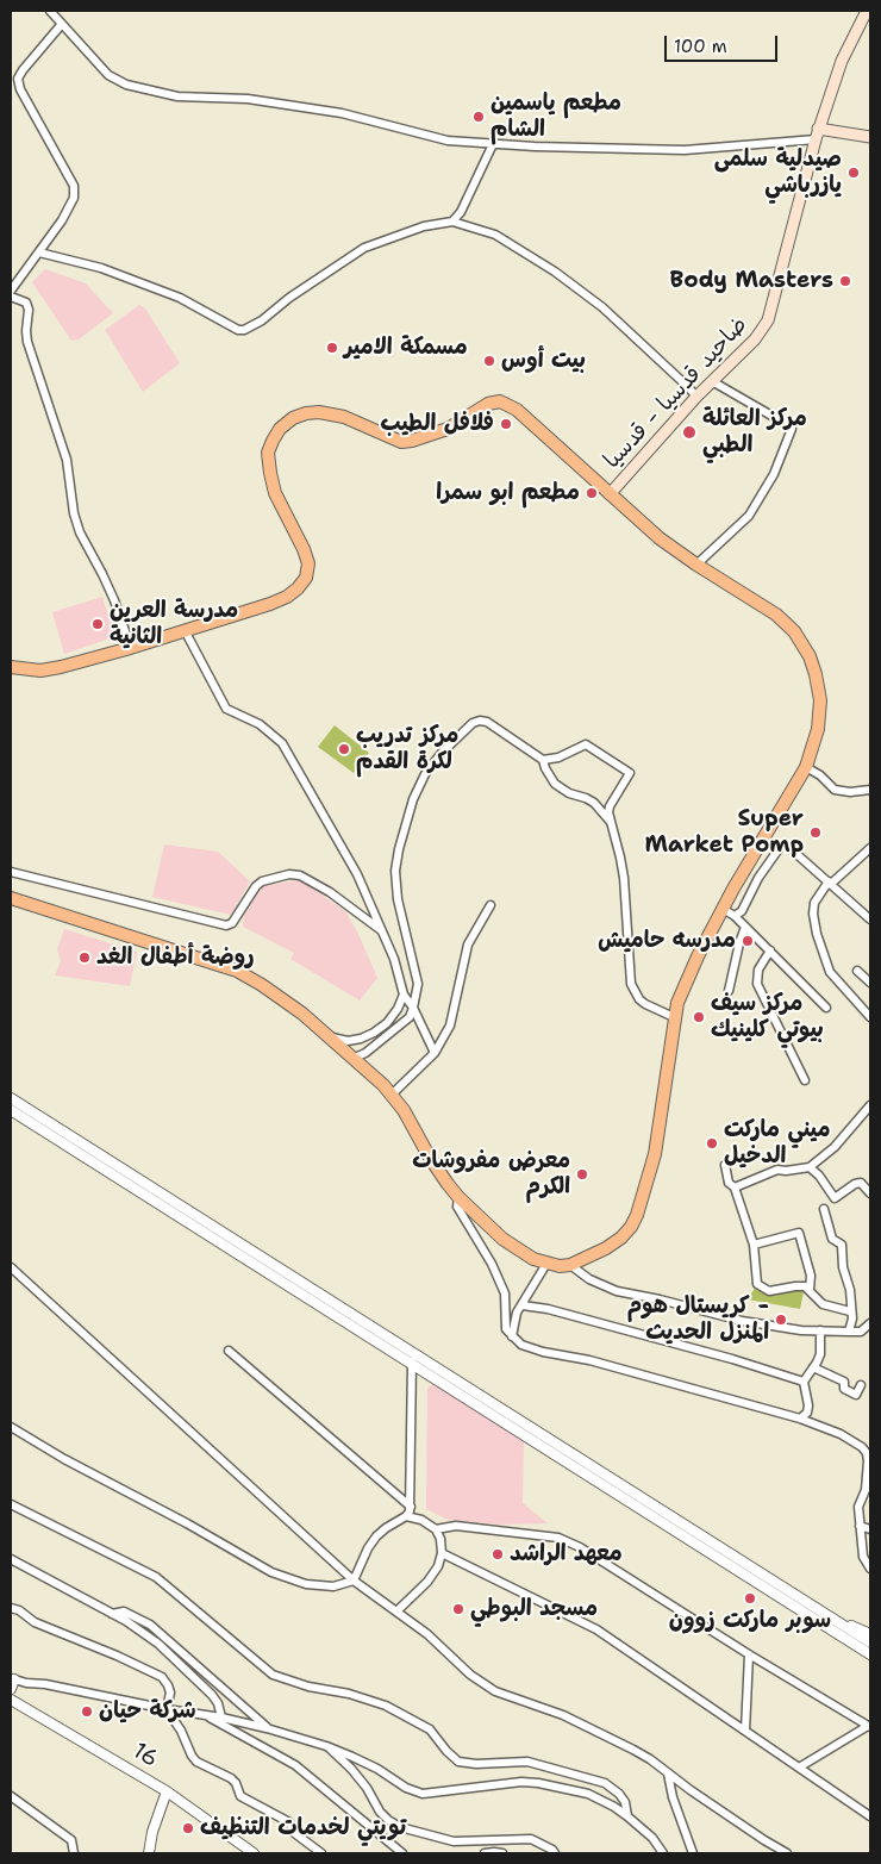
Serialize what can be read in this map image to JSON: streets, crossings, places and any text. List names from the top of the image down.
{
  "streets": {
    "main road": ["ضاحيد قدسيا - قدسيا"],
    "street": ["16"]
  },
  "places": [
    "مطعم ياسمين الشام",
    "صيدلية سلمى يازرباشي",
    "Body Masters",
    "مسمكة الامير",
    "بيت أوس",
    "فلافل الطيب",
    "مركز العائلة الطبي",
    "مطعم ابو سمرا",
    "مدرسة العرين الثانية",
    "مركز تدريب لكرة القدم",
    "Super Market Pomp",
    "مدرسه حاميش",
    "روضة أطفال الغد",
    "مركز سيف بيوتي كلينيك",
    "ميني ماركت الدخيل",
    "معرض مفروشات الكرم",
    "كريستال هوم - المنزل الحديث",
    "معهد الراشد",
    "سوبر ماركت زوون",
    "مسجد البوطي",
    "شركة حيان",
    "تويتي لخدمات التنظيف"
  ],
  "scale_bar": "100 m"
}
